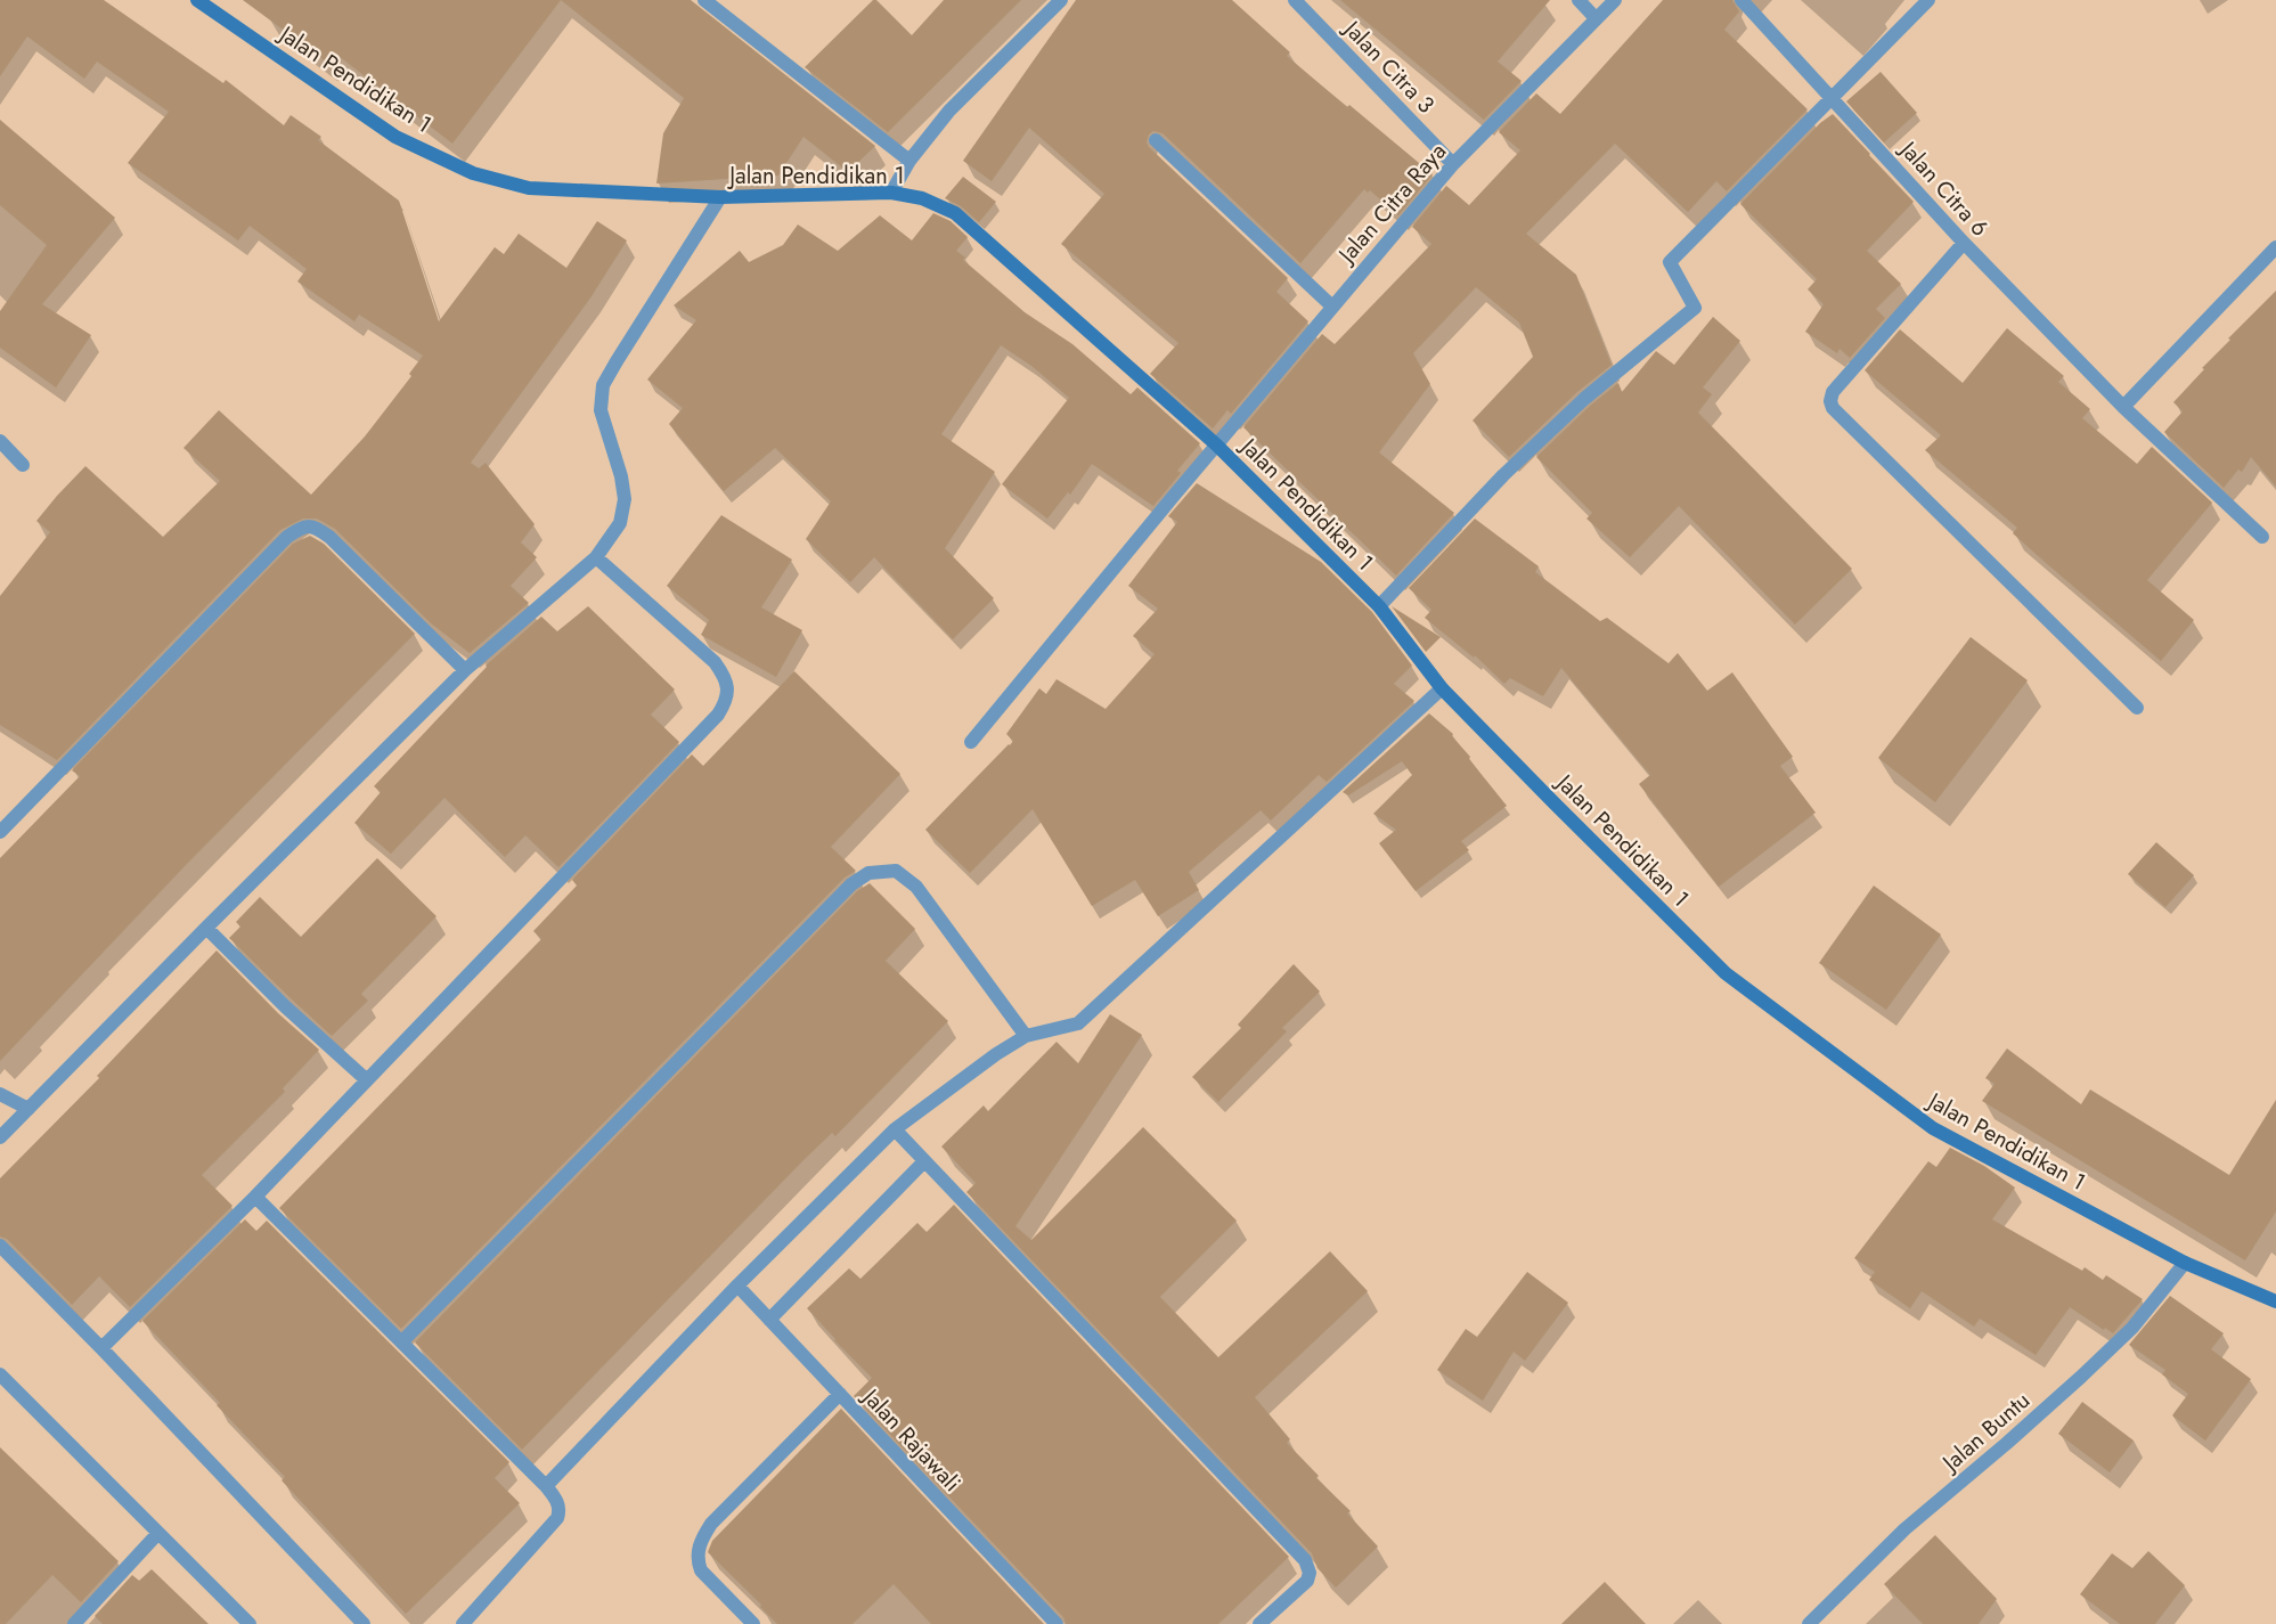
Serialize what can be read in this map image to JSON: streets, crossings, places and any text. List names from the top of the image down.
{
  "streets": {
    "street": [
      "Jalan Citra 3",
      "Jalan Pendidikan 1",
      "Jalan Citra 6",
      "Jalan Citra Raya",
      "Jalan Buntu",
      "Jalan Rajawali"
    ]
  },
  "crossings": [
    ["Jalan Citra 3", "Jalan Citra Raya"],
    ["Jalan Pendidikan 1", "Jalan Citra Raya"],
    ["Jalan Pendidikan 1", "Jalan Buntu"]
  ]
}
